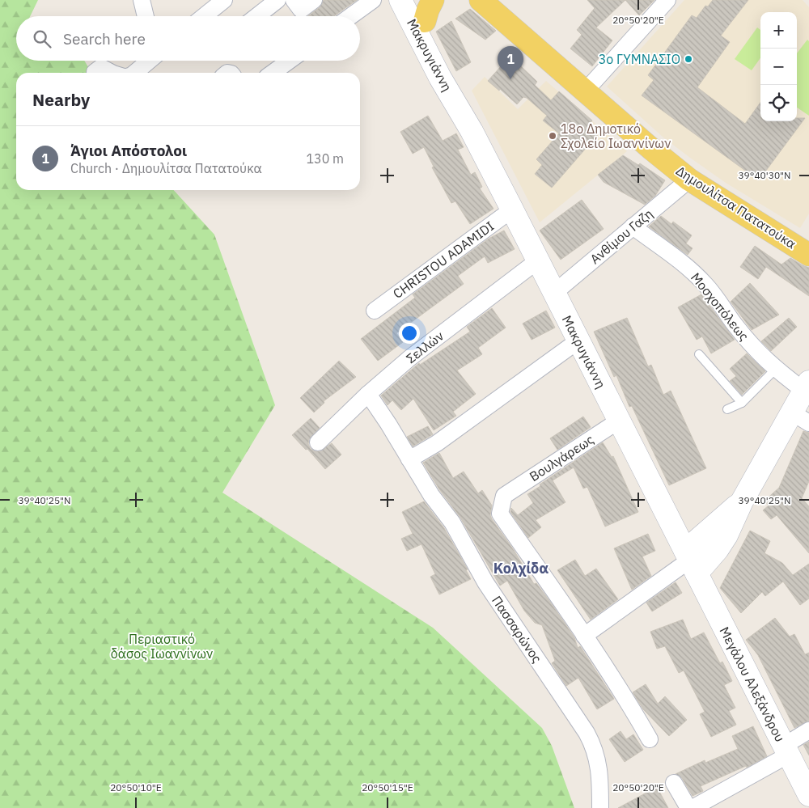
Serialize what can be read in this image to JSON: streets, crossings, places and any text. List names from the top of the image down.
{
  "streets": {
    "main road": ["Μακρυγιάννη", "Δημουλίτσα Πατατούκα", "Μεγάλου Αλεξάνδρου"],
    "street": [
      "Ανθίμου Γαζη",
      "CHRISTOU ADAMIDI",
      "Μοσχοπόλεως",
      "Σελλών",
      "Βουλγάρεως",
      "Πασσαρώνος"
    ]
  },
  "crossings": [
    ["Μακρυγιάννη", "Ανθίμου Γαζη"],
    ["Μακρυγιάννη", "CHRISTOU ADAMIDI"],
    ["Μακρυγιάννη", "Σελλών"],
    ["Μακρυγιάννη", "Βουλγάρεως"],
    ["Μακρυγιάννη", "Μεγάλου Αλεξάνδρου"],
    ["Δημουλίτσα Πατατούκα", "Ανθίμου Γαζη"],
    ["Ανθίμου Γαζη", "Μοσχοπόλεως"],
    ["Σελλών", "Πασσαρώνος"]
  ],
  "districts": ["Κολχίδα"],
  "parks": ["Περιαστικό δάσος Ιωαννίνων"],
  "places": ["3ο ΓΥΜΝΑΣΙΟ", "18ο Δημοτικό Σχολείο Ιωαννίνων"],
  "page": {
    "map_buttons": ["+", "−"],
    "search": "Search here",
    "pins": "1",
    "heading": "Nearby",
    "list": [
      {
        "mark": "1",
        "name": "Άγιοι Απόστολοι",
        "note": "Church · Δημουλίτσα Πατατούκα",
        "value": "130 m"
      }
    ]
  },
  "coordinates": [
    "20°50'20\"E",
    "39°40'30\"N",
    "39°40'25\"N",
    "20°50'10\"E",
    "20°50'15\"E"
  ]
}
